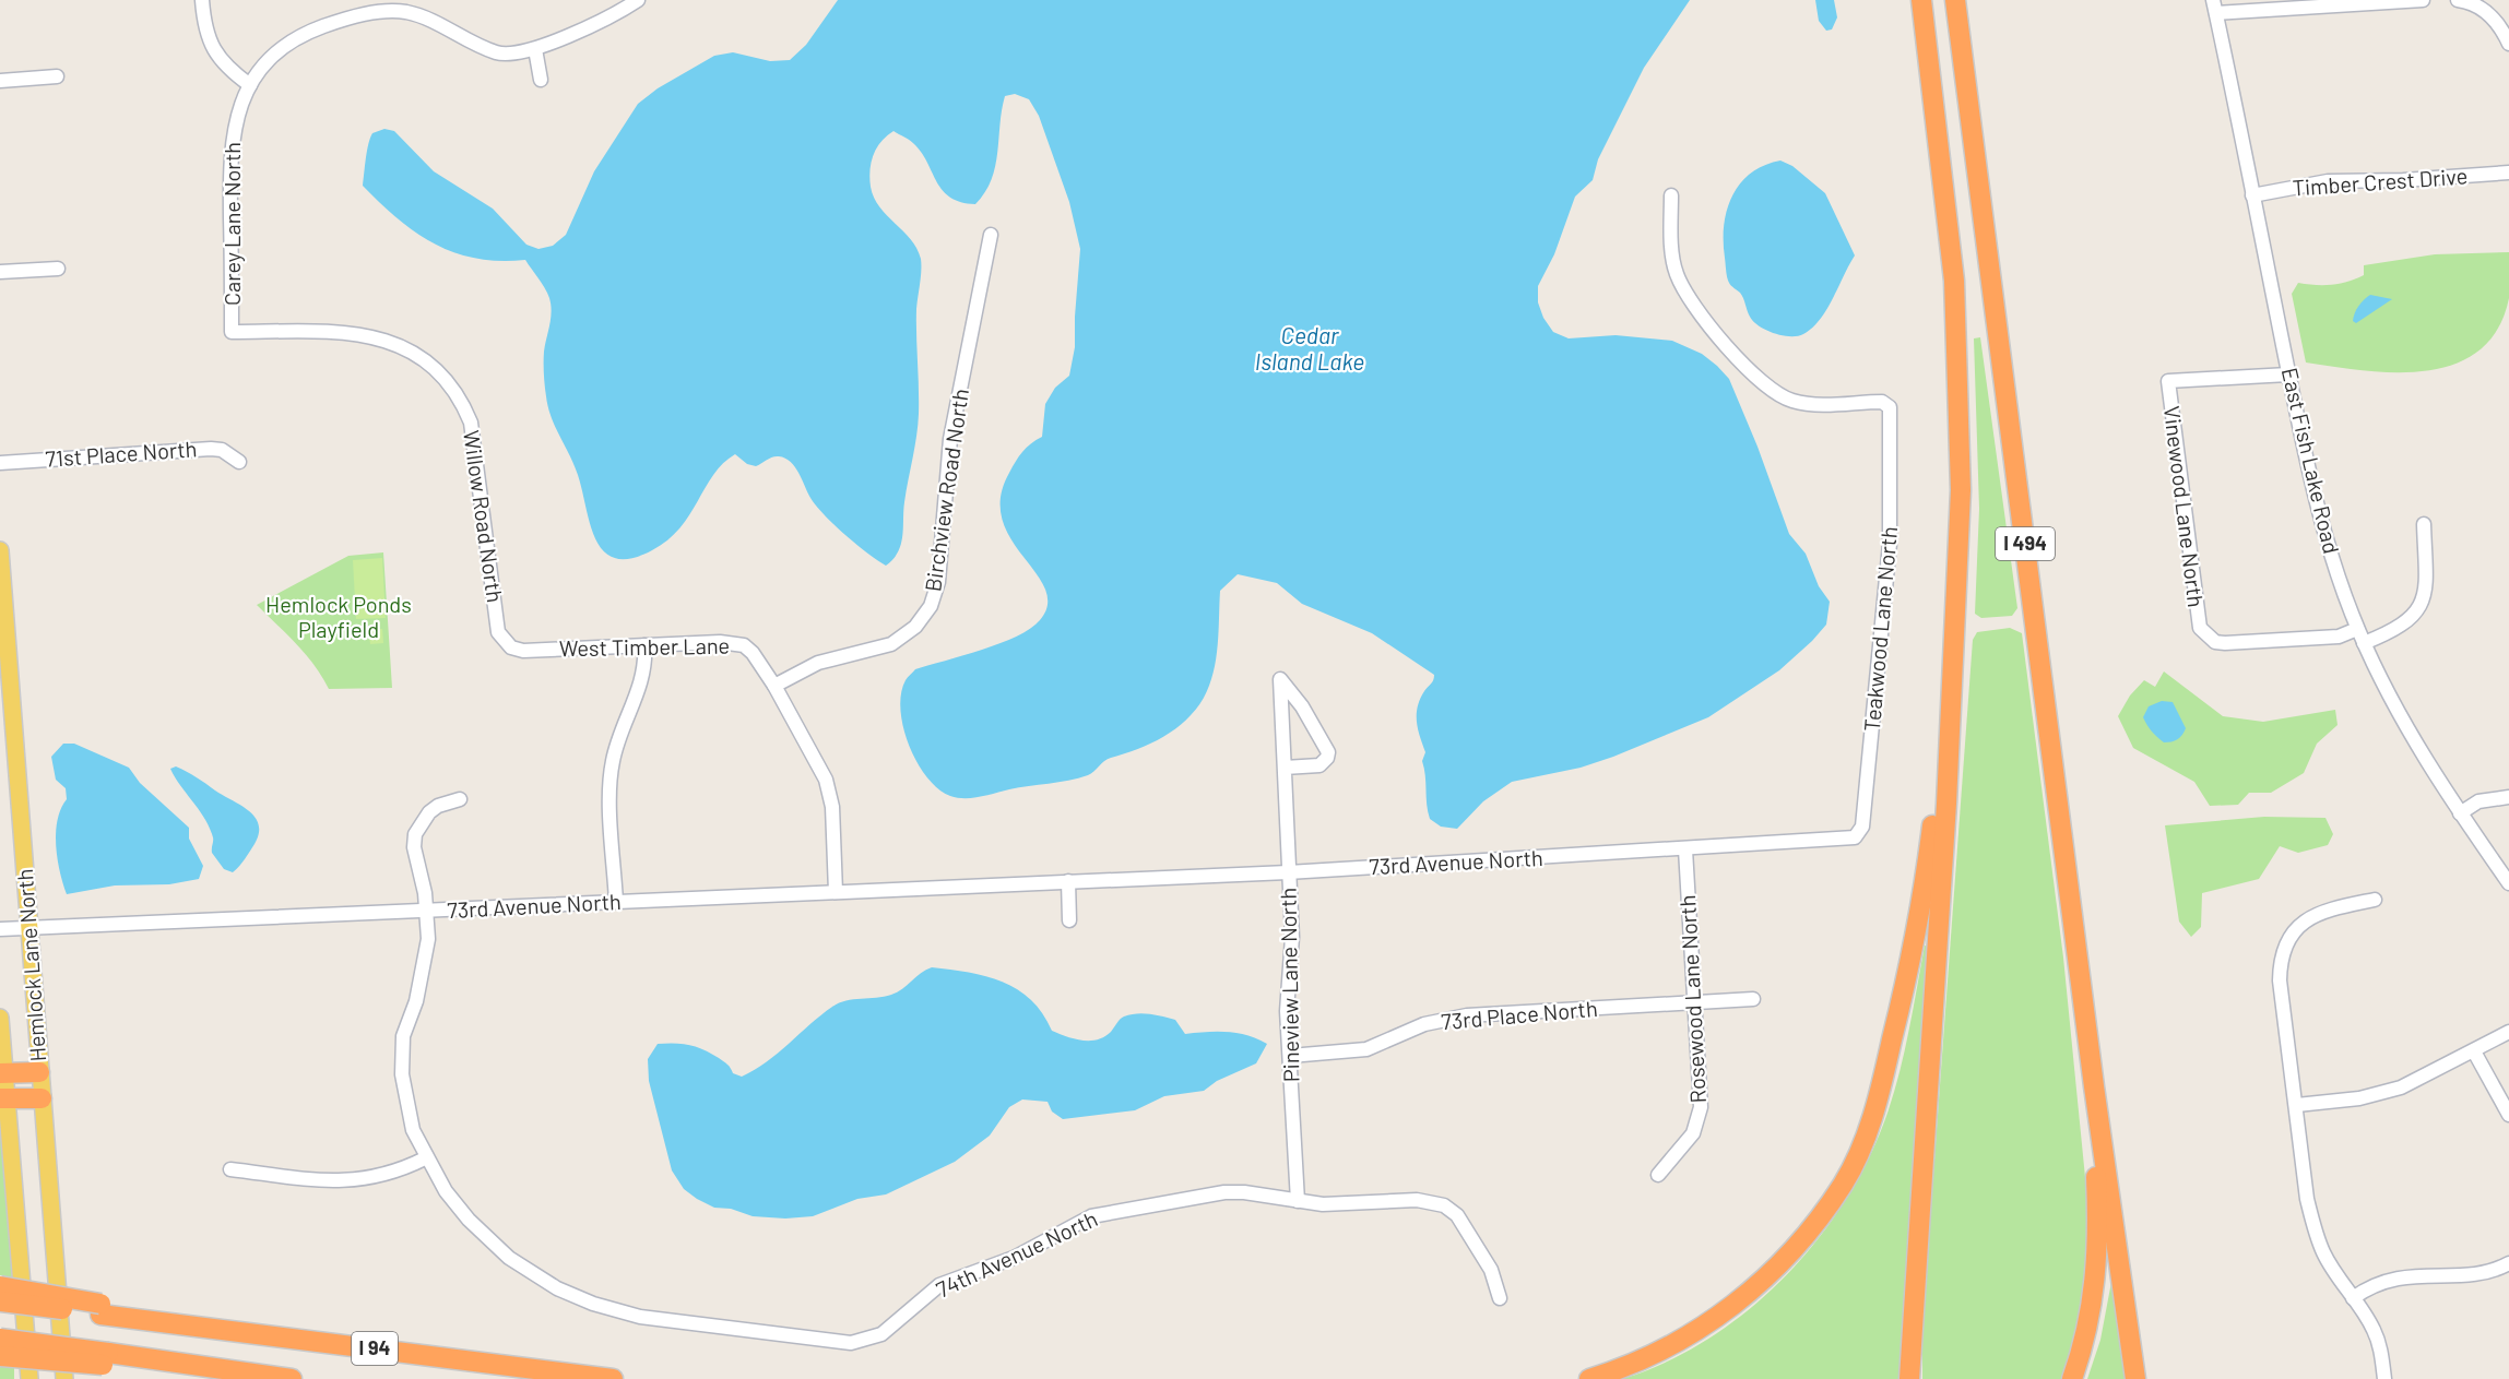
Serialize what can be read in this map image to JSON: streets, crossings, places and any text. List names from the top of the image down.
{
  "streets": {
    "highway": ["I 494", "I 94"],
    "main road": ["Hemlock Lane North"],
    "street": [
      "Timber Crest Drive",
      "Carey Lane North",
      "71st Place North",
      "East Fish Lake Road",
      "Birchview Road North",
      "Vinewood Lane North",
      "Willow Road North",
      "Teakwood Lane North",
      "West Timber Lane",
      "73rd Avenue North",
      "Pineview Lane North",
      "Rosewood Lane North",
      "73rd Place North",
      "74th Avenue North"
    ]
  },
  "crossings": [
    ["Timber Crest Drive", "East Fish Lake Road"],
    ["Carey Lane North", "Willow Road North"],
    ["East Fish Lake Road", "Vinewood Lane North"],
    ["Birchview Road North", "West Timber Lane"],
    ["Willow Road North", "West Timber Lane"],
    ["Teakwood Lane North", "73rd Avenue North"],
    ["West Timber Lane", "73rd Avenue North"],
    ["73rd Avenue North", "Hemlock Lane North"],
    ["73rd Avenue North", "Pineview Lane North"],
    ["73rd Avenue North", "Rosewood Lane North"],
    ["73rd Avenue North", "74th Avenue North"],
    ["Pineview Lane North", "73rd Place North"],
    ["Pineview Lane North", "74th Avenue North"],
    ["Rosewood Lane North", "73rd Place North"]
  ],
  "water": ["Cedar Island Lake"],
  "parks": ["Hemlock Ponds Playfield"]
}
